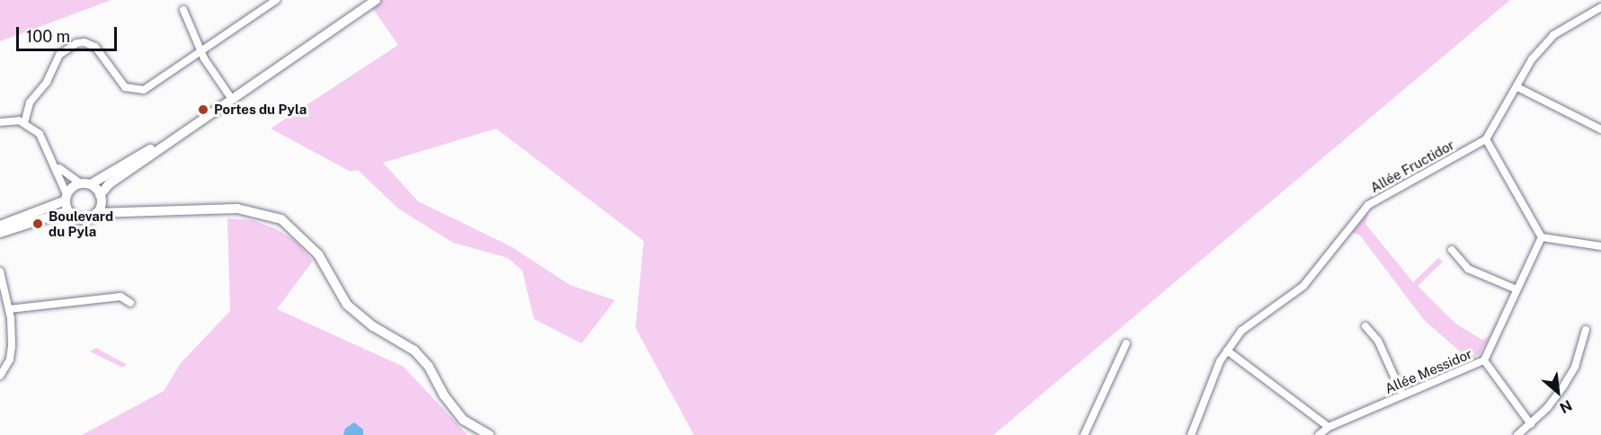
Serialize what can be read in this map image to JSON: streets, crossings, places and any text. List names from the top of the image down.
{
  "streets": {
    "street": ["Allée Fructidor", "Allée Messidor"]
  },
  "places": ["Portes du Pyla", "Boulevard du Pyla"],
  "scale_bar": "100 m",
  "north": "bottom right"
}
